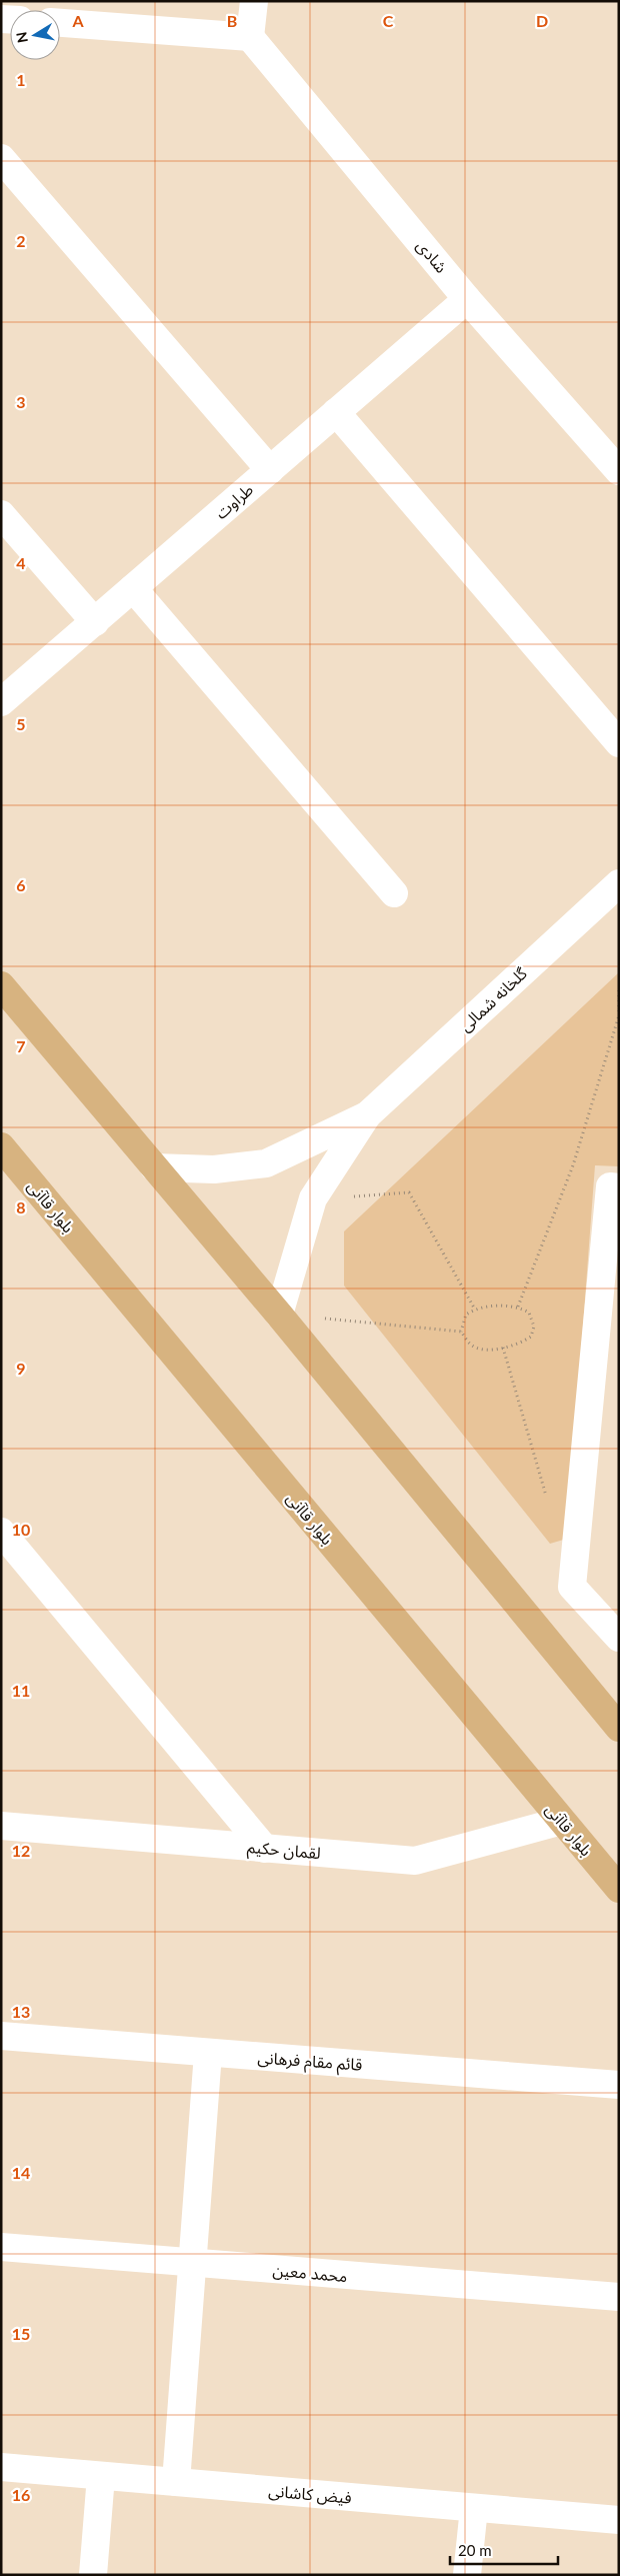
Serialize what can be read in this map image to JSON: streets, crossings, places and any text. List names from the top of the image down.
{
  "streets": {
    "main road": ["بلوار قاآنی"],
    "street": [
      "شادی",
      "طراوت",
      "گلخانه شمالی",
      "لقمان حکیم",
      "قائم مقام فرهانی",
      "محمد معین",
      "فیض کاشانی"
    ]
  },
  "crossings": [
    ["شادی", "طراوت"],
    ["بلوار قاآنی", "لقمان حکیم"]
  ],
  "scale_bar": "20 m",
  "north": "left",
  "grid": {
    "columns": [
      "A",
      "B",
      "C",
      "D"
    ],
    "rows": [
      "1",
      "2",
      "3",
      "4",
      "5",
      "6",
      "7",
      "8",
      "9",
      "10",
      "11",
      "12",
      "13",
      "14",
      "15",
      "16"
    ]
  }
}
